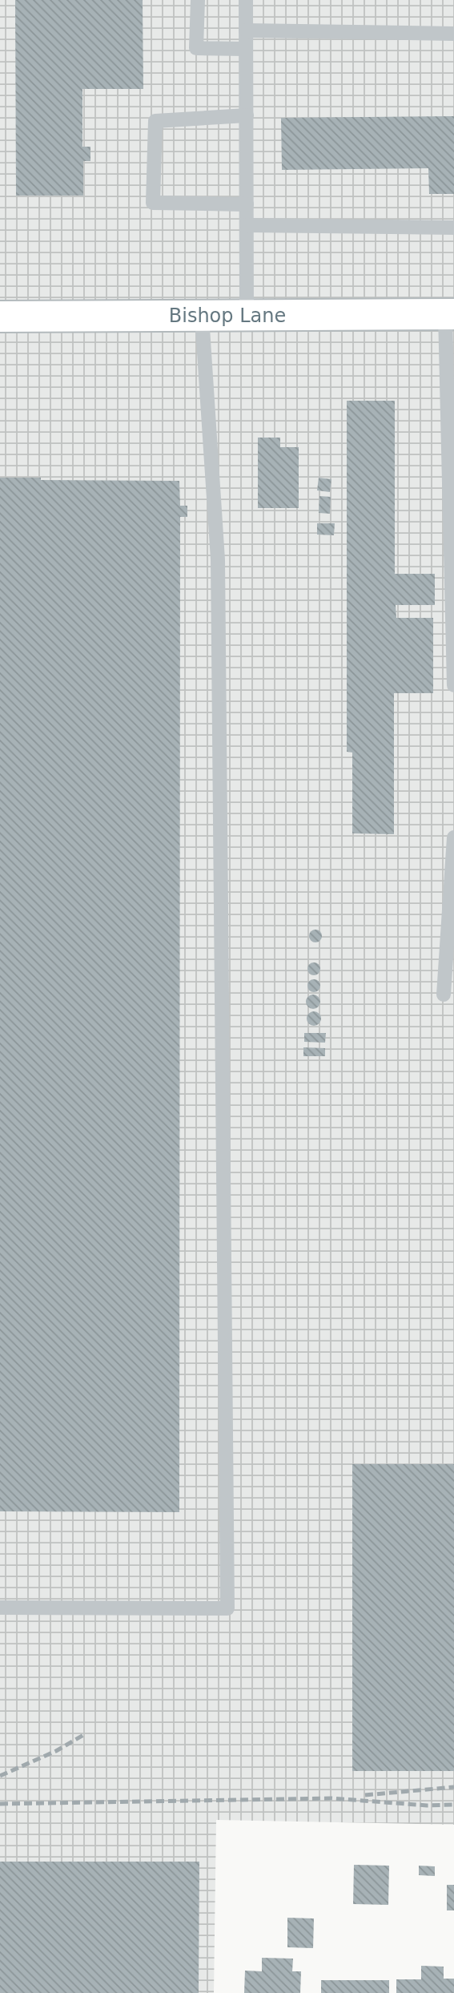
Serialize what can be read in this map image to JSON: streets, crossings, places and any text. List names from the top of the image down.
{
  "streets": {
    "street": ["Bishop Lane"]
  }
}
